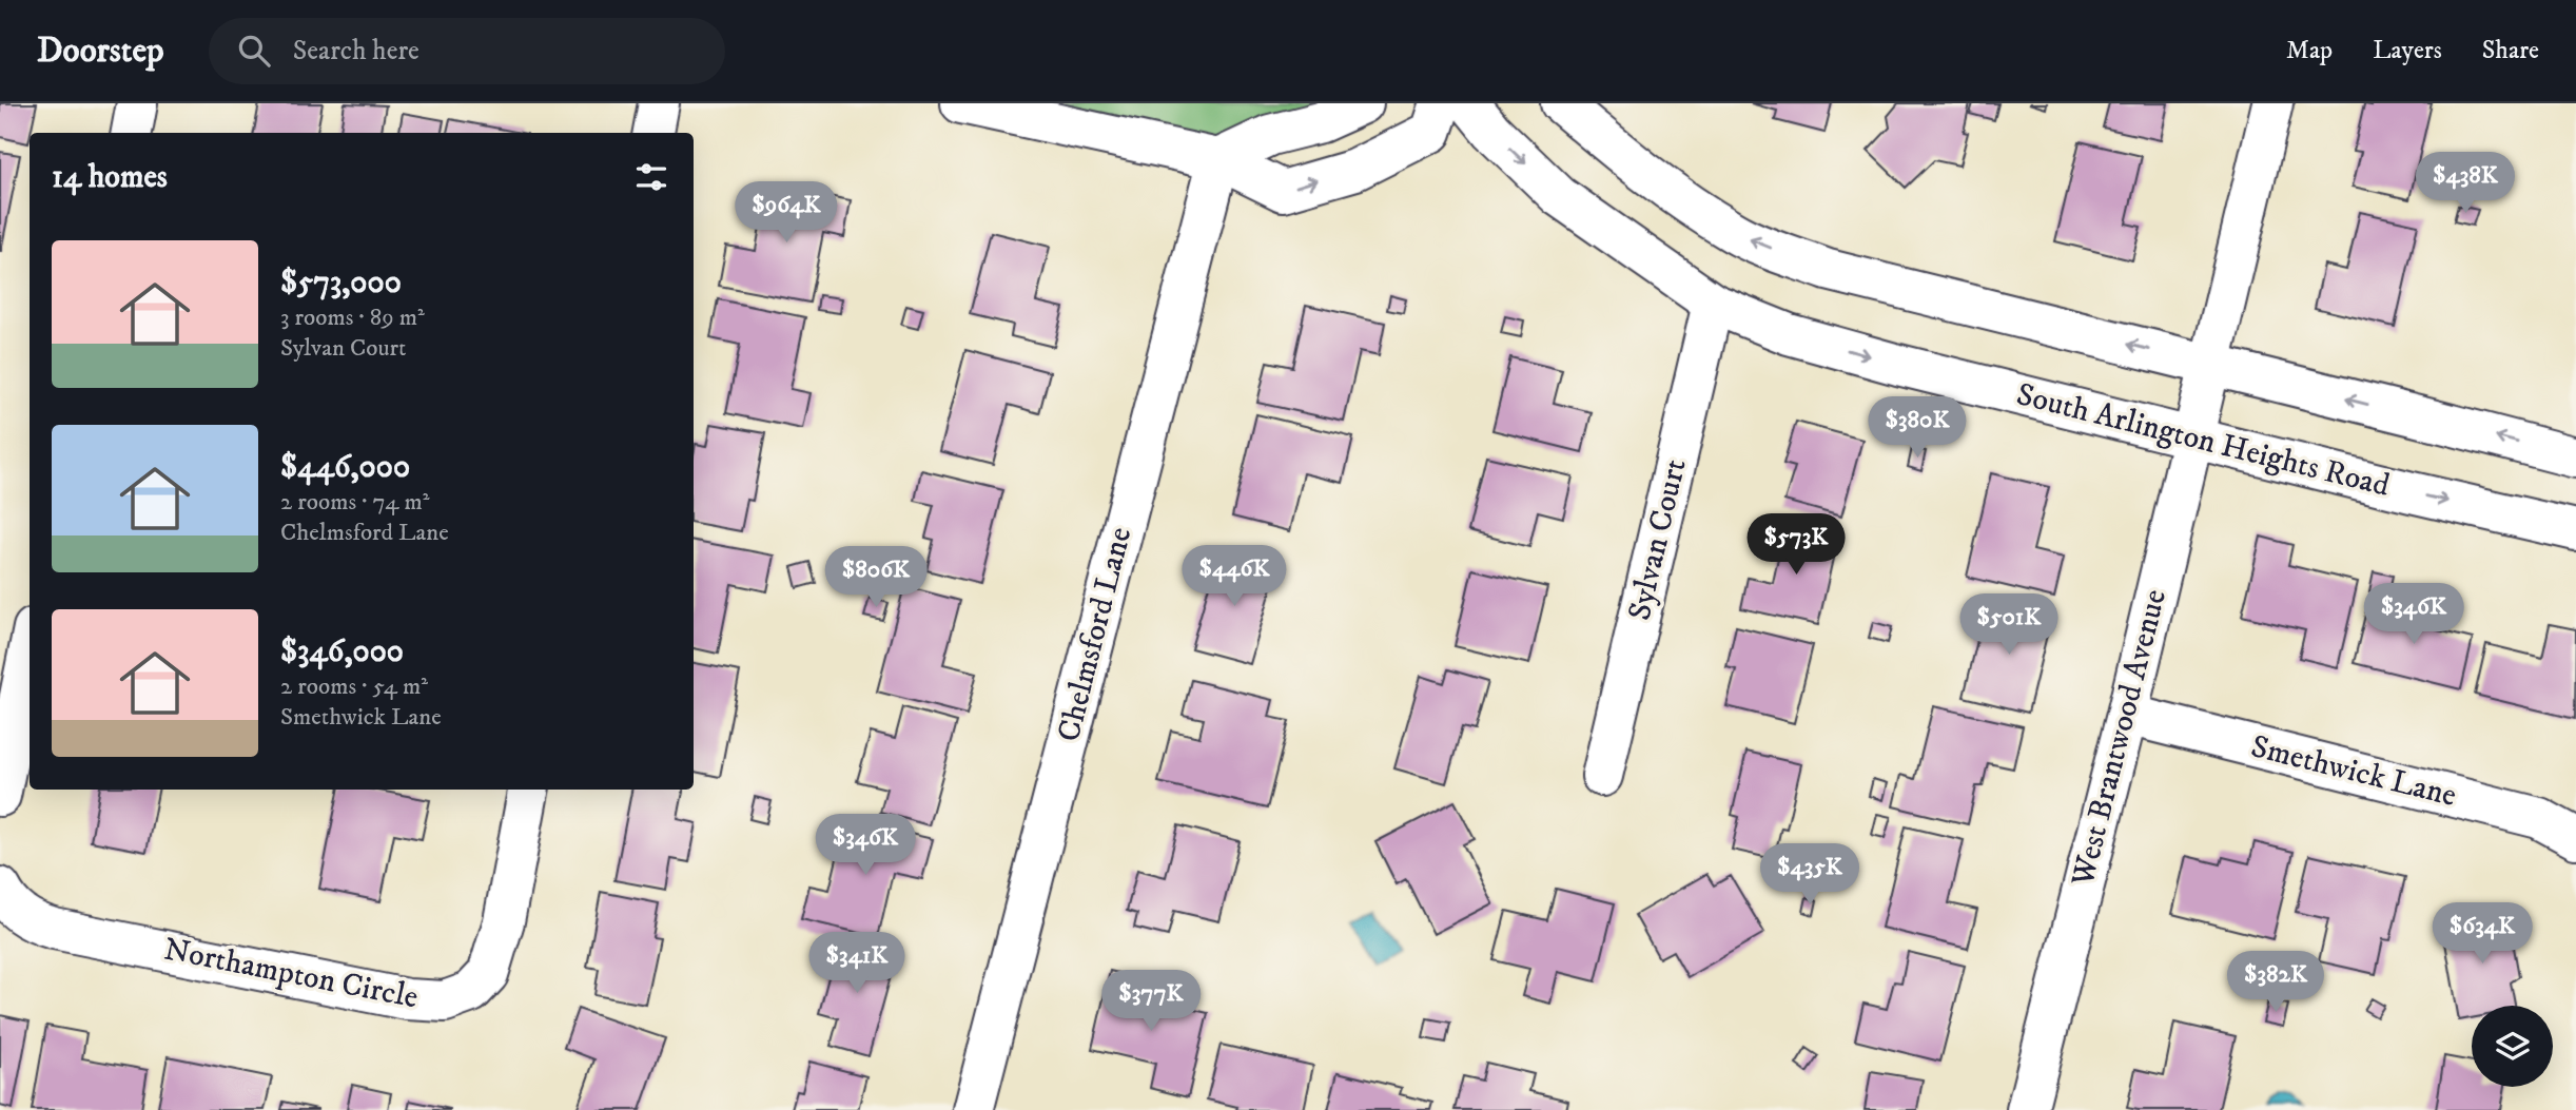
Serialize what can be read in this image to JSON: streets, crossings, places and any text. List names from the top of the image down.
{
  "streets": {
    "street": [
      "South Arlington Heights Road",
      "Sylvan Court",
      "Chelmsford Lane",
      "West Brantwood Avenue",
      "Smethwick Lane",
      "Northampton Circle"
    ]
  },
  "crossings": [
    ["South Arlington Heights Road", "Sylvan Court"],
    ["South Arlington Heights Road", "West Brantwood Avenue"],
    ["West Brantwood Avenue", "Smethwick Lane"]
  ],
  "page": {
    "header": "Doorstep",
    "search": "Search here",
    "nav": ["Map", "Layers", "Share"],
    "heading": "14 homes",
    "price": [
      "$438K",
      "$964K",
      "$380K",
      "$573K",
      "$446K",
      "$806K",
      "$346K",
      "$501K",
      "$346K",
      "$435K",
      "$634K",
      "$341K",
      "$382K",
      "$377K"
    ],
    "list": [
      {
        "name": "$573,000",
        "note": "3 rooms · 89 m² · Sylvan Court"
      },
      {
        "name": "$446,000",
        "note": "2 rooms · 74 m² · Chelmsford Lane"
      },
      {
        "name": "$346,000",
        "note": "2 rooms · 54 m² · Smethwick Lane"
      }
    ]
  }
}
